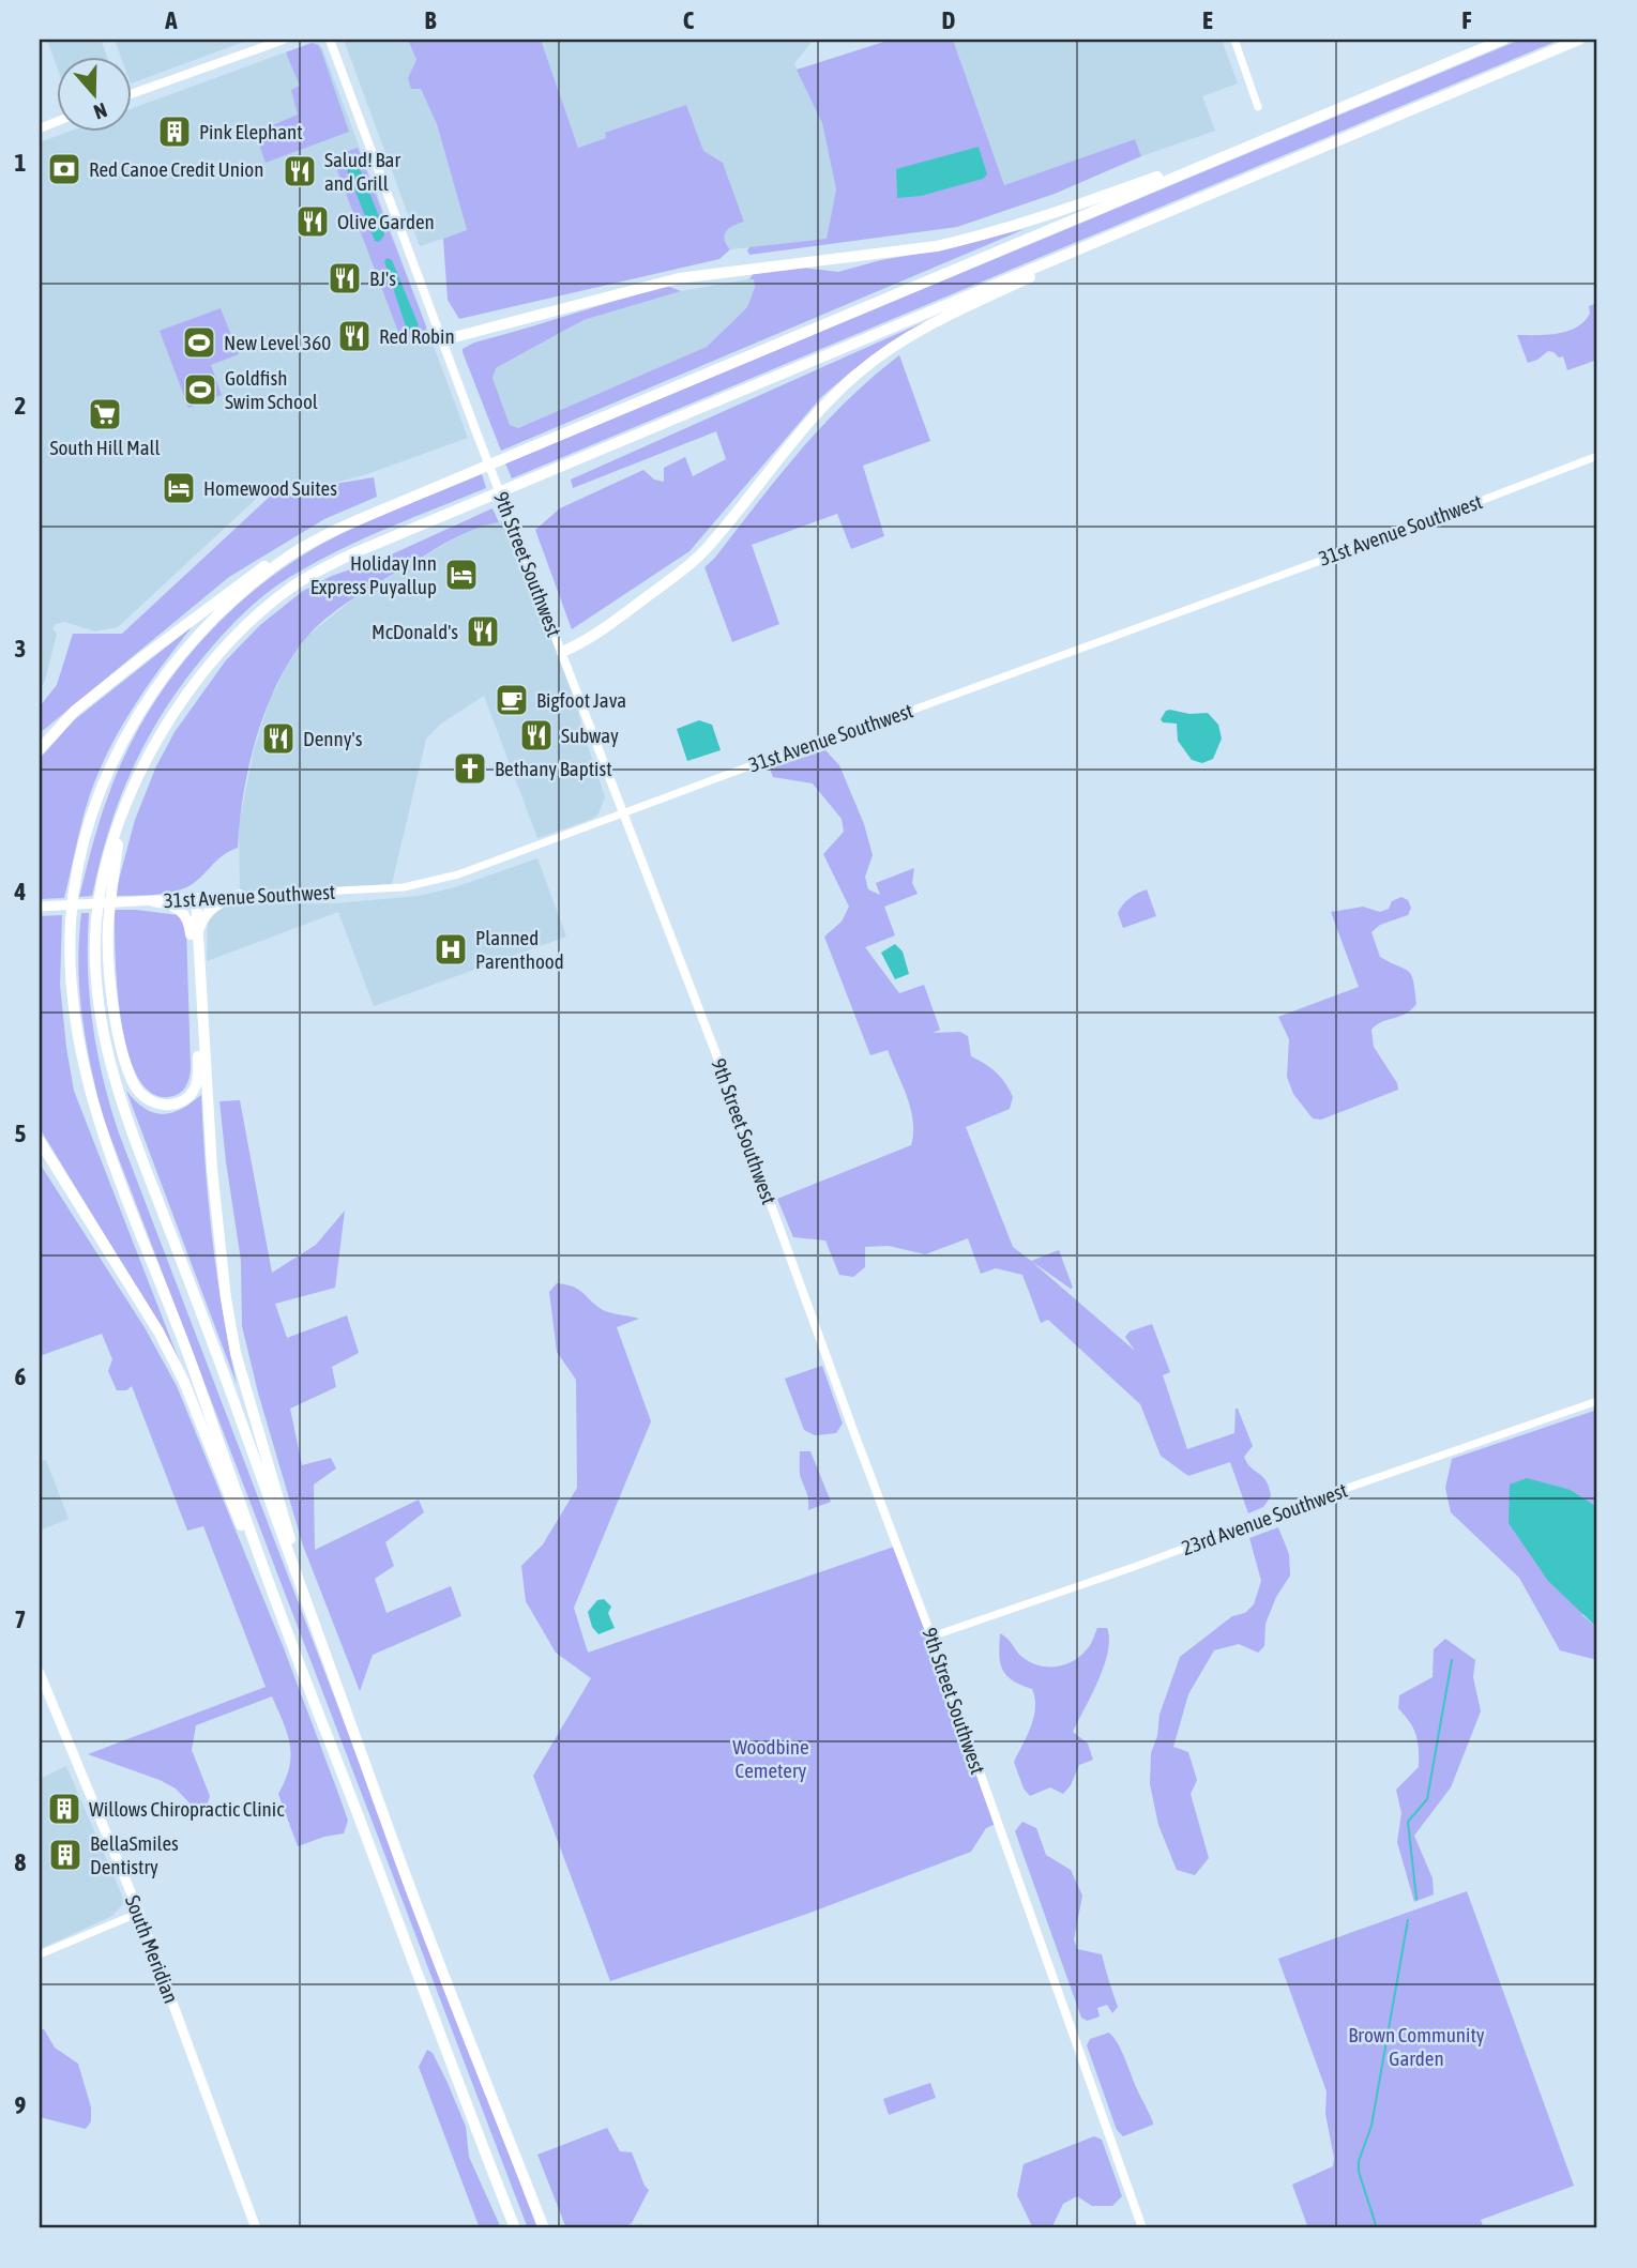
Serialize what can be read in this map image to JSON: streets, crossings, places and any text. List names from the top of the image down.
{
  "streets": {
    "main road": ["31st Avenue Southwest", "9th Street Southwest", "South Meridian"],
    "street": ["23rd Avenue Southwest"]
  },
  "crossings": [
    ["31st Avenue Southwest", "9th Street Southwest"],
    ["9th Street Southwest", "23rd Avenue Southwest"]
  ],
  "parks": ["Woodbine Cemetery", "Brown Community Garden"],
  "places": {
    "building": ["Pink Elephant", "Willows Chiropractic Clinic", "BellaSmiles Dentistry"],
    "bank": ["Red Canoe Credit Union"],
    "restaurant": [
      "Salud! Bar and Grill",
      "Olive Garden",
      "BJ's",
      "Red Robin",
      "McDonald's",
      "Subway",
      "Denny's"
    ],
    "sports": ["New Level 360", "Goldfish Swim School"],
    "supermarket": ["South Hill Mall"],
    "hotel": ["Homewood Suites", "Holiday Inn Express Puyallup"],
    "cafe": ["Bigfoot Java"],
    "church": ["Bethany Baptist"],
    "hospital": ["Planned Parenthood"]
  },
  "north": "bottom",
  "grid": {
    "columns": [
      "A",
      "B",
      "C",
      "D",
      "E",
      "F"
    ],
    "rows": [
      "1",
      "2",
      "3",
      "4",
      "5",
      "6",
      "7",
      "8",
      "9"
    ]
  }
}
